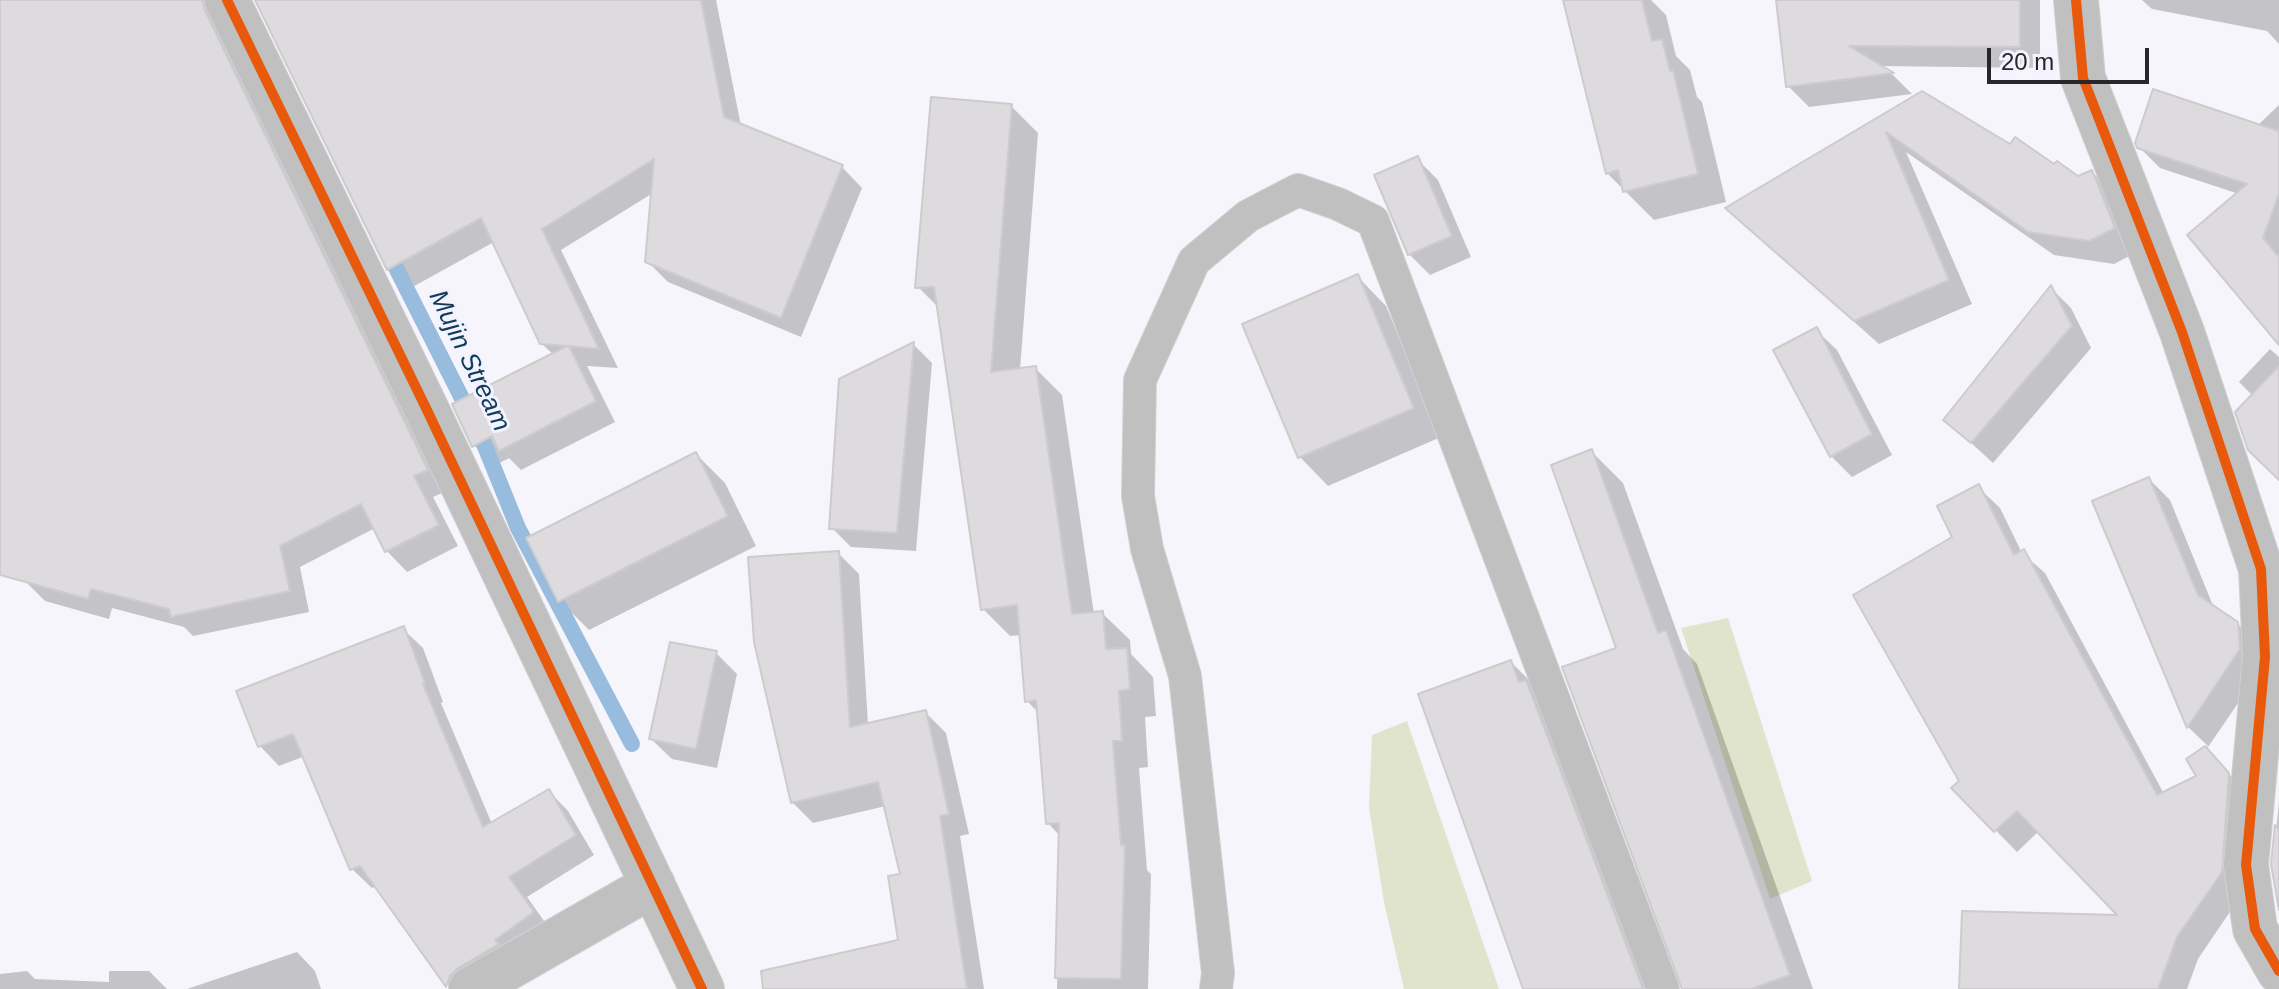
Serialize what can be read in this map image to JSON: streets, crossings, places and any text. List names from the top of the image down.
{
  "water": ["Mujin Stream"],
  "scale_bar": "20 m"
}
